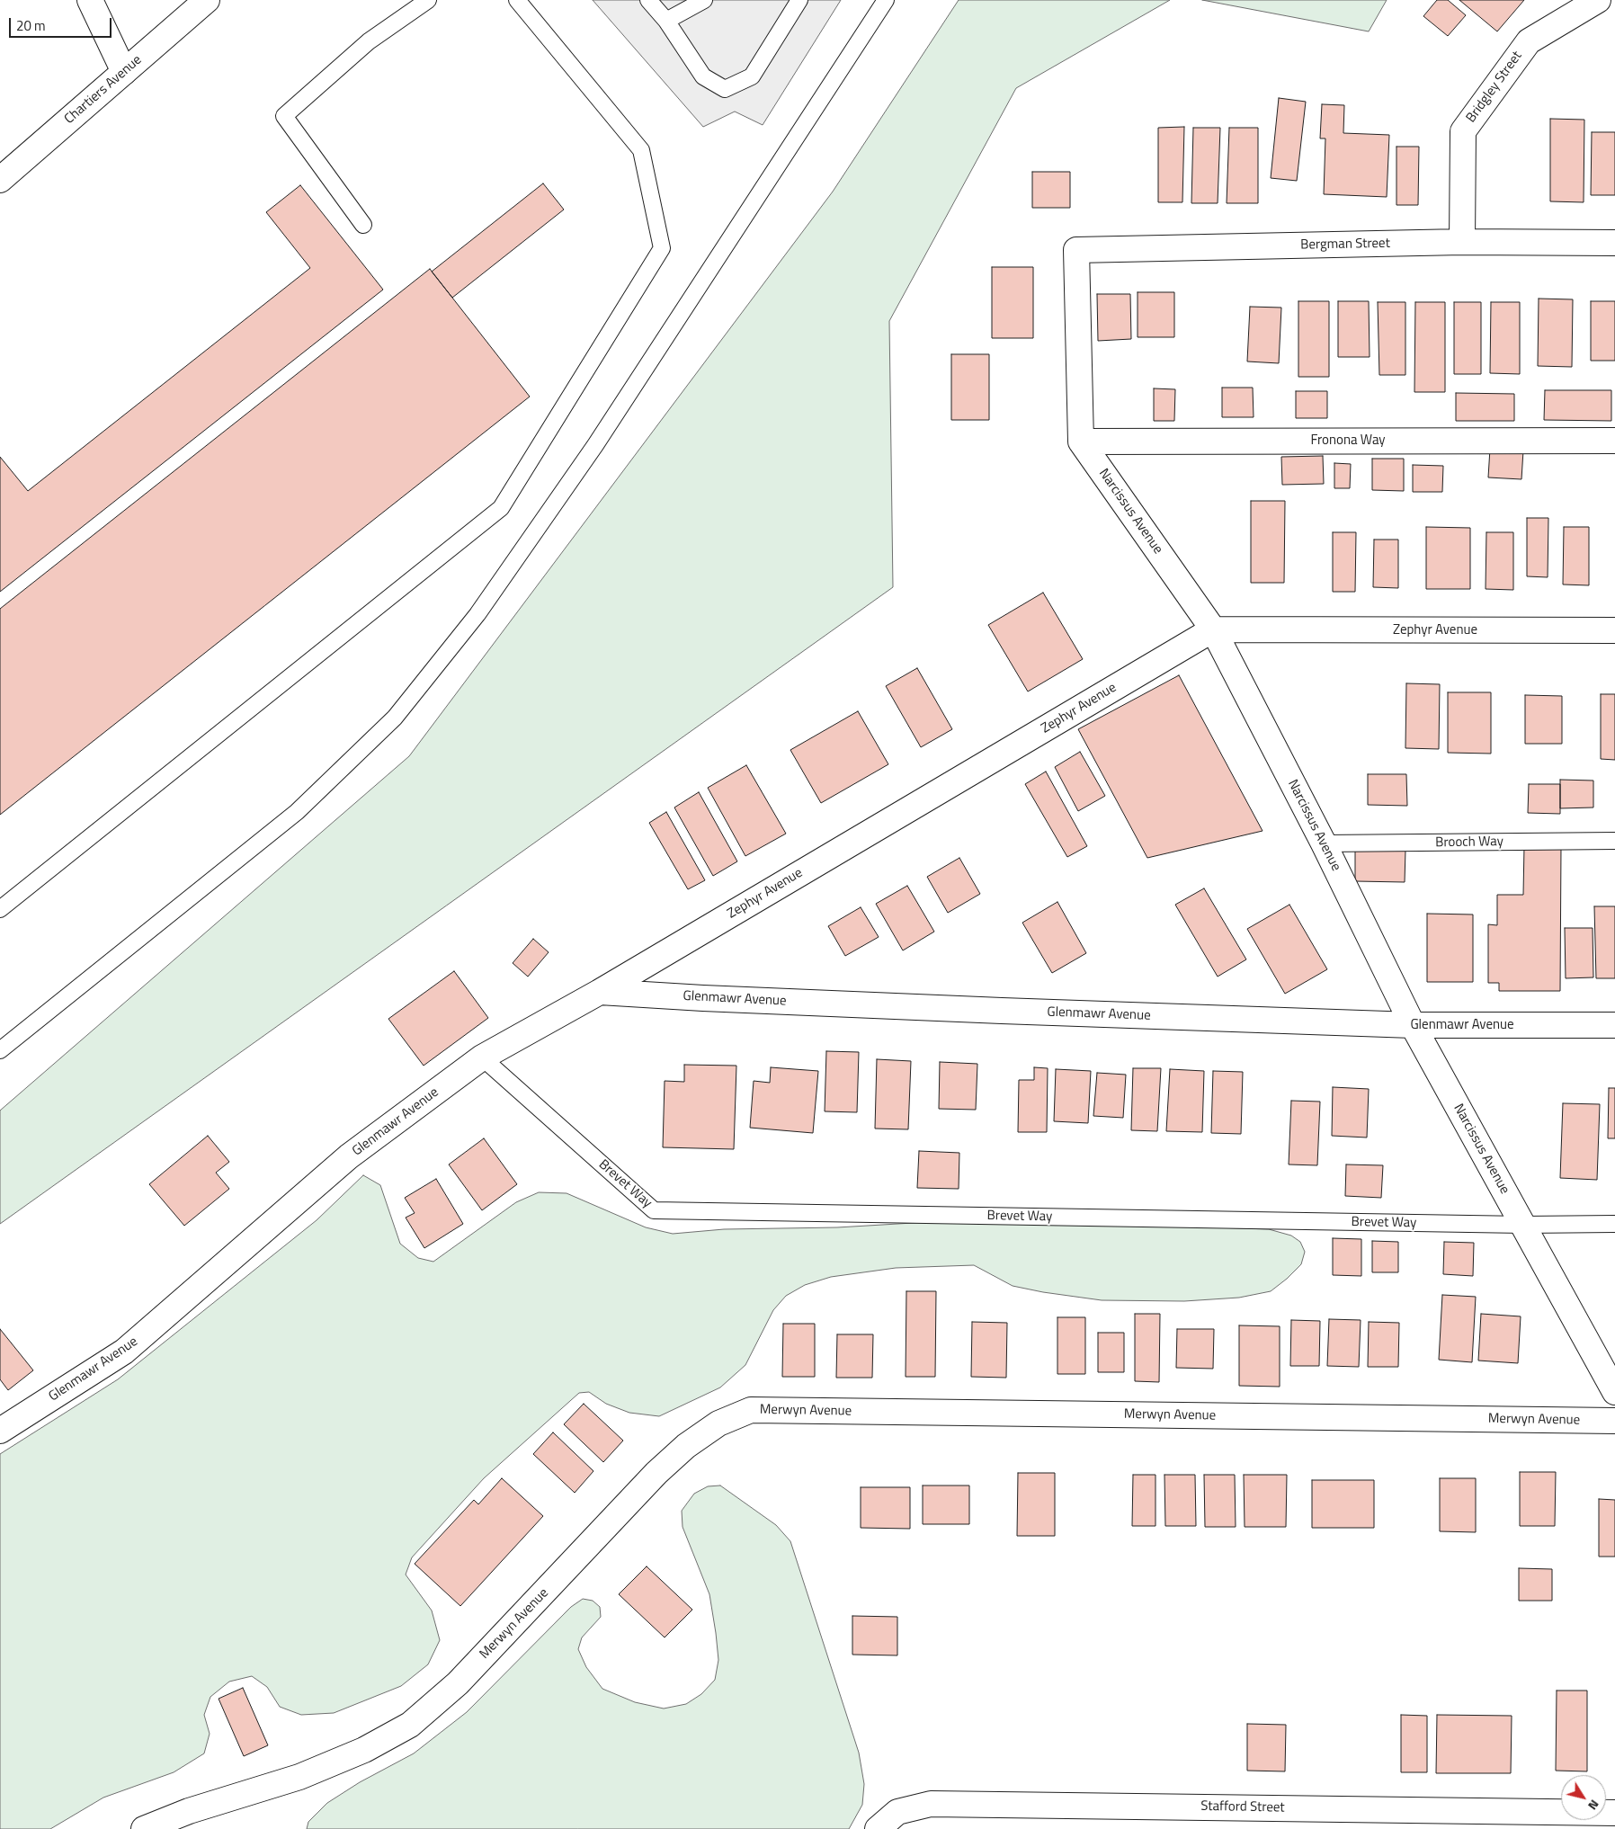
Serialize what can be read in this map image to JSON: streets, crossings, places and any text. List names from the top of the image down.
{
  "streets": {
    "street": [
      "Bridgley Street",
      "Chartiers Avenue",
      "Bergman Street",
      "Fronona Way",
      "Narcissus Avenue",
      "Zephyr Avenue",
      "Glenmawr Avenue",
      "Merwyn Avenue",
      "Stafford Street"
    ],
    "lane": ["Brooch Way", "Brevet Way"]
  },
  "crossings": [
    ["Bridgley Street", "Bergman Street"],
    ["Bergman Street", "Fronona Way"],
    ["Bergman Street", "Narcissus Avenue"],
    ["Fronona Way", "Narcissus Avenue"],
    ["Narcissus Avenue", "Zephyr Avenue"],
    ["Narcissus Avenue", "Brooch Way"],
    ["Narcissus Avenue", "Glenmawr Avenue"],
    ["Narcissus Avenue", "Brevet Way"],
    ["Zephyr Avenue", "Glenmawr Avenue"],
    ["Glenmawr Avenue", "Brevet Way"]
  ],
  "scale_bar": "20 m",
  "north": "bottom right"
}
